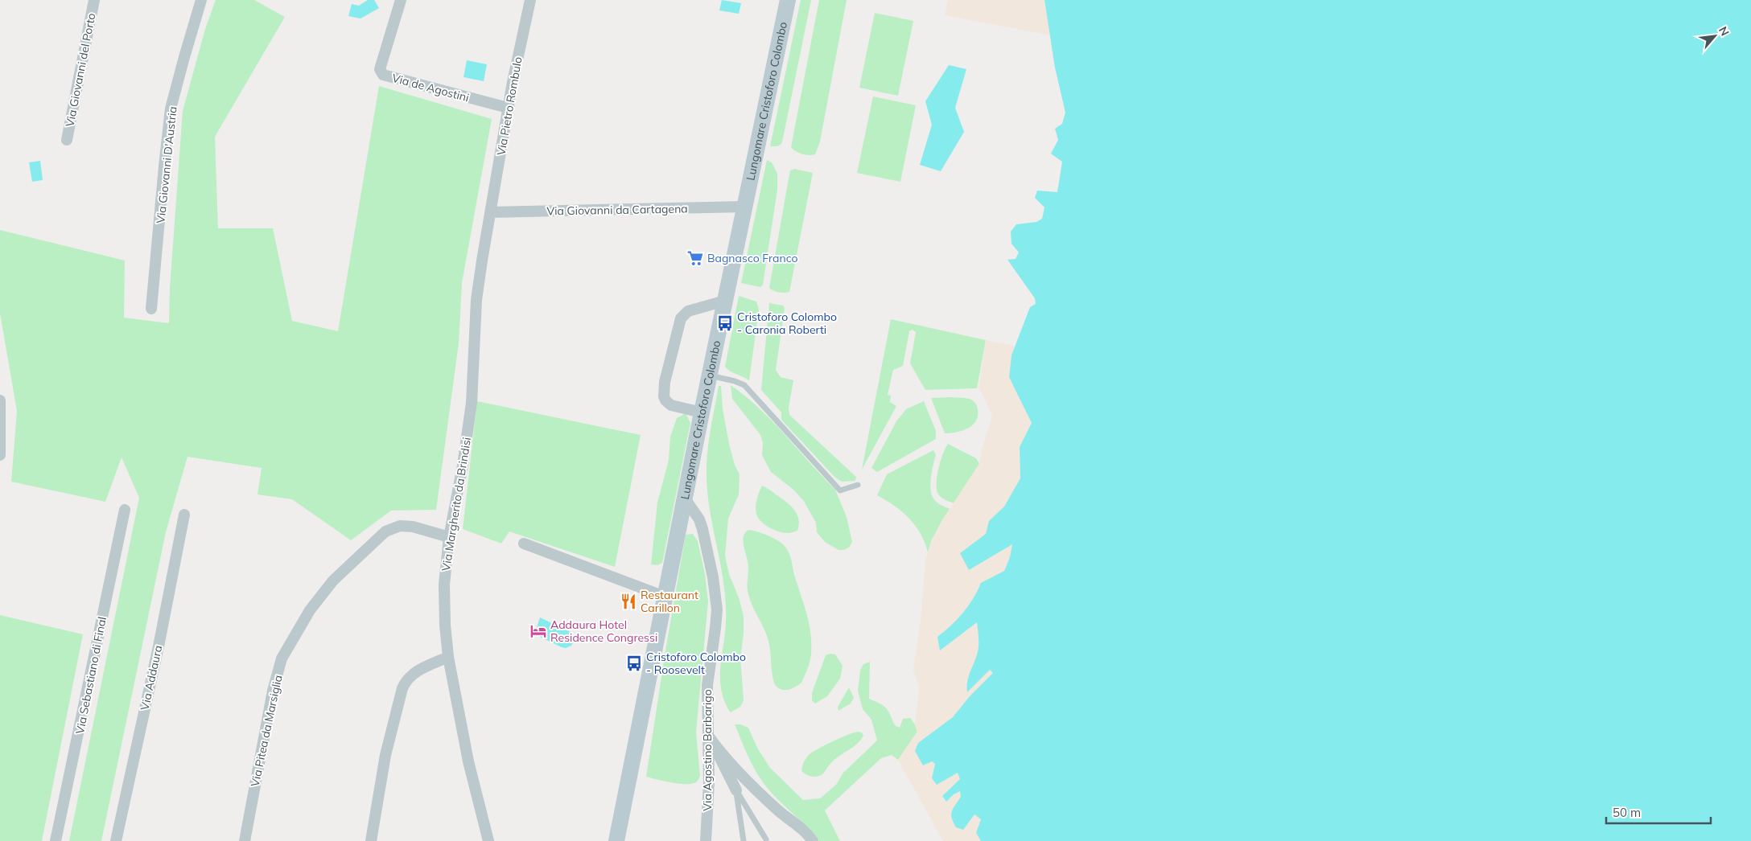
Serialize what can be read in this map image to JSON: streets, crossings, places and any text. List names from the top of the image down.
{
  "streets": {
    "main road": ["Lungomare Cristoforo Colombo"],
    "street": [
      "Via Giovanni del Porto",
      "Via de Agostini",
      "Via Pietro Rombulo",
      "Via Giovanni D'Austria",
      "Via Giovanni da Cartagena",
      "Via Margherito da Brindisi",
      "Via Sebastiano di Final",
      "Via Addaura",
      "Via Pitea da Marsiglia",
      "Via Agostino Barbarigo"
    ]
  },
  "crossings": [
    ["Via de Agostini", "Via Pietro Rombulo"],
    ["Lungomare Cristoforo Colombo", "Via Giovanni da Cartagena"],
    ["Lungomare Cristoforo Colombo", "Via Agostino Barbarigo"],
    ["Via Pietro Rombulo", "Via Giovanni da Cartagena"],
    ["Via Pietro Rombulo", "Via Margherito da Brindisi"],
    ["Via Giovanni da Cartagena", "Via Margherito da Brindisi"],
    ["Via Margherito da Brindisi", "Via Pitea da Marsiglia"]
  ],
  "places": {
    "supermarket": ["Bagnasco Franco"],
    "bus stop": ["Cristoforo Colombo - Caronia Roberti", "Cristoforo Colombo - Roosevelt"],
    "restaurant": ["Restaurant Carillon"],
    "hotel": ["Addaura Hotel Residence Congressi"]
  },
  "scale_bar": "50 m",
  "north": "top right"
}
